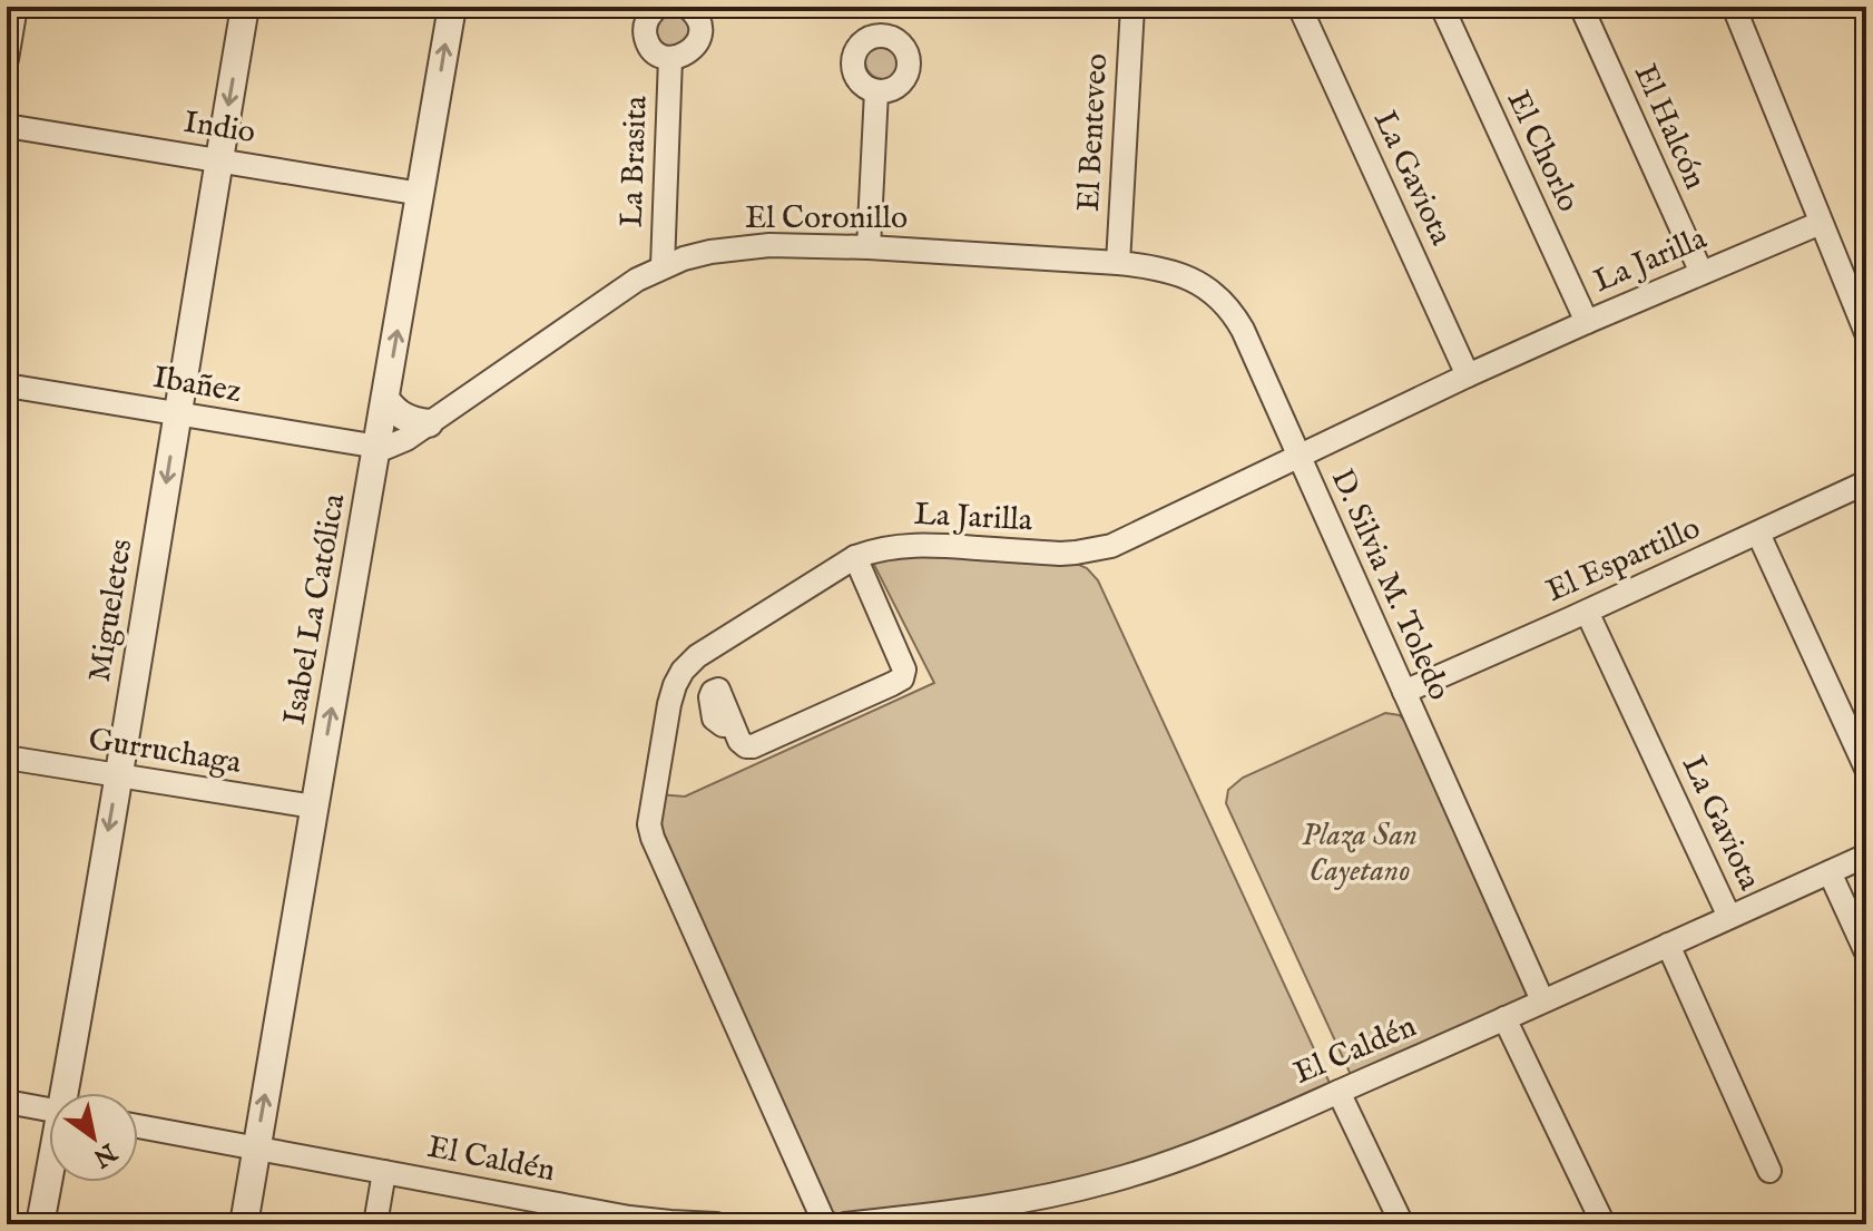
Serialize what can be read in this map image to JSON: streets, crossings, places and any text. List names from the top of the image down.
{
  "streets": {
    "street": [
      "El Halcón",
      "Indio",
      "El Benteveo",
      "El Chorlo",
      "La Brasita",
      "La Gaviota",
      "El Coronillo",
      "La Jarilla",
      "Ibañez",
      "El Espartillo",
      "D. Silvia M. Toledo",
      "Isabel La Católica",
      "Migueletes",
      "Gurruchaga",
      "El Caldén"
    ]
  },
  "crossings": [
    ["El Halcón", "La Jarilla"],
    ["Indio", "Isabel La Católica"],
    ["Indio", "Migueletes"],
    ["El Benteveo", "El Coronillo"],
    ["El Benteveo", "D. Silvia M. Toledo"],
    ["El Chorlo", "La Jarilla"],
    ["La Brasita", "El Coronillo"],
    ["La Gaviota", "La Jarilla"],
    ["La Gaviota", "El Espartillo"],
    ["La Gaviota", "El Caldén"],
    ["El Coronillo", "Ibañez"],
    ["El Coronillo", "D. Silvia M. Toledo"],
    ["El Coronillo", "Isabel La Católica"],
    ["La Jarilla", "D. Silvia M. Toledo"],
    ["Ibañez", "Isabel La Católica"],
    ["Ibañez", "Migueletes"],
    ["El Espartillo", "D. Silvia M. Toledo"],
    ["D. Silvia M. Toledo", "El Caldén"],
    ["Isabel La Católica", "Gurruchaga"],
    ["Isabel La Católica", "El Caldén"],
    ["Migueletes", "Gurruchaga"]
  ],
  "one_way": ["Isabel La Católica", "Migueletes"],
  "parks": ["Plaza San Cayetano"],
  "north": "bottom right"
}
